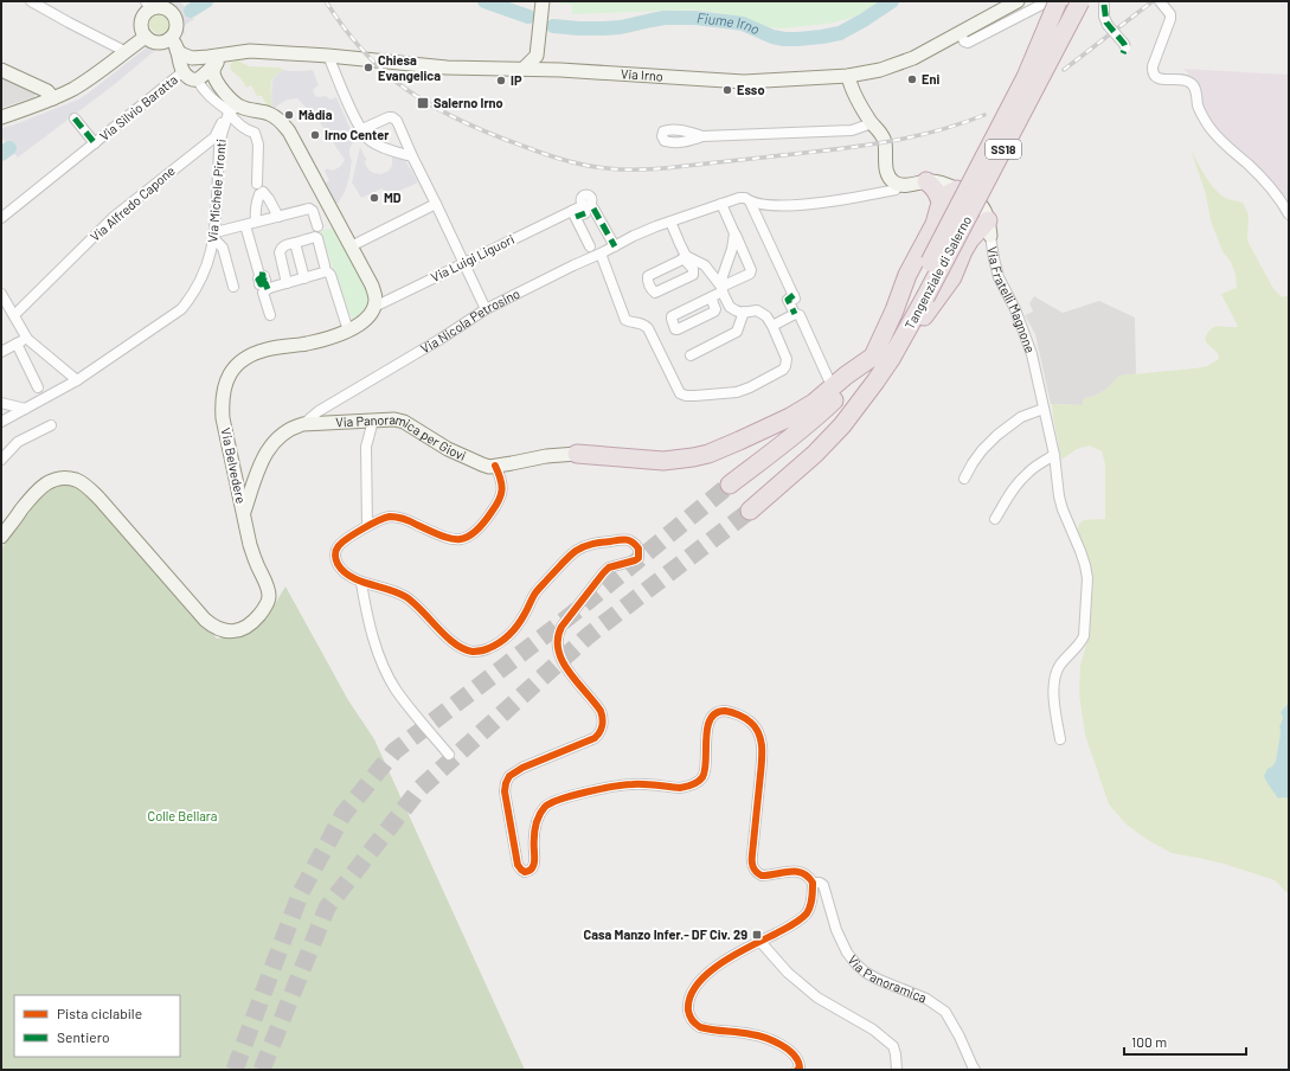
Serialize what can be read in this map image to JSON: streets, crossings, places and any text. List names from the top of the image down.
{
  "streets": {
    "highway": ["SS18", "Tangenziale di Salerno"],
    "street": [
      "Via Irno",
      "Via Silvio Baratta",
      "Via Michele Pironti",
      "Via Alfredo Capone",
      "Via Luigi Liguori",
      "Via Fratelli Magnone",
      "Via Nicola Petrosino",
      "Via Panoramica per Giovi",
      "Via Belvedere",
      "Via Panoramica"
    ]
  },
  "crossings": [
    ["Via Irno", "Via Silvio Baratta"],
    ["Via Michele Pironti", "Via Alfredo Capone"],
    ["Via Luigi Liguori", "Via Belvedere"],
    ["Via Fratelli Magnone", "Via Nicola Petrosino"],
    ["Via Nicola Petrosino", "Via Panoramica per Giovi"],
    ["Via Nicola Petrosino", "Via Belvedere"]
  ],
  "water": ["Fiume Irno"],
  "parks": ["Colle Bellara"],
  "places": {
    "other": [
      "Chiesa Evangelica",
      "Eni",
      "IP",
      "Esso",
      "Màdia",
      "Irno Center",
      "MD"
    ],
    "transit": ["Salerno Irno", "Casa Manzo Infer.- DF Civ. 29"]
  },
  "legend": ["Pista ciclabile", "Sentiero"],
  "scale_bar": "100 m"
}
